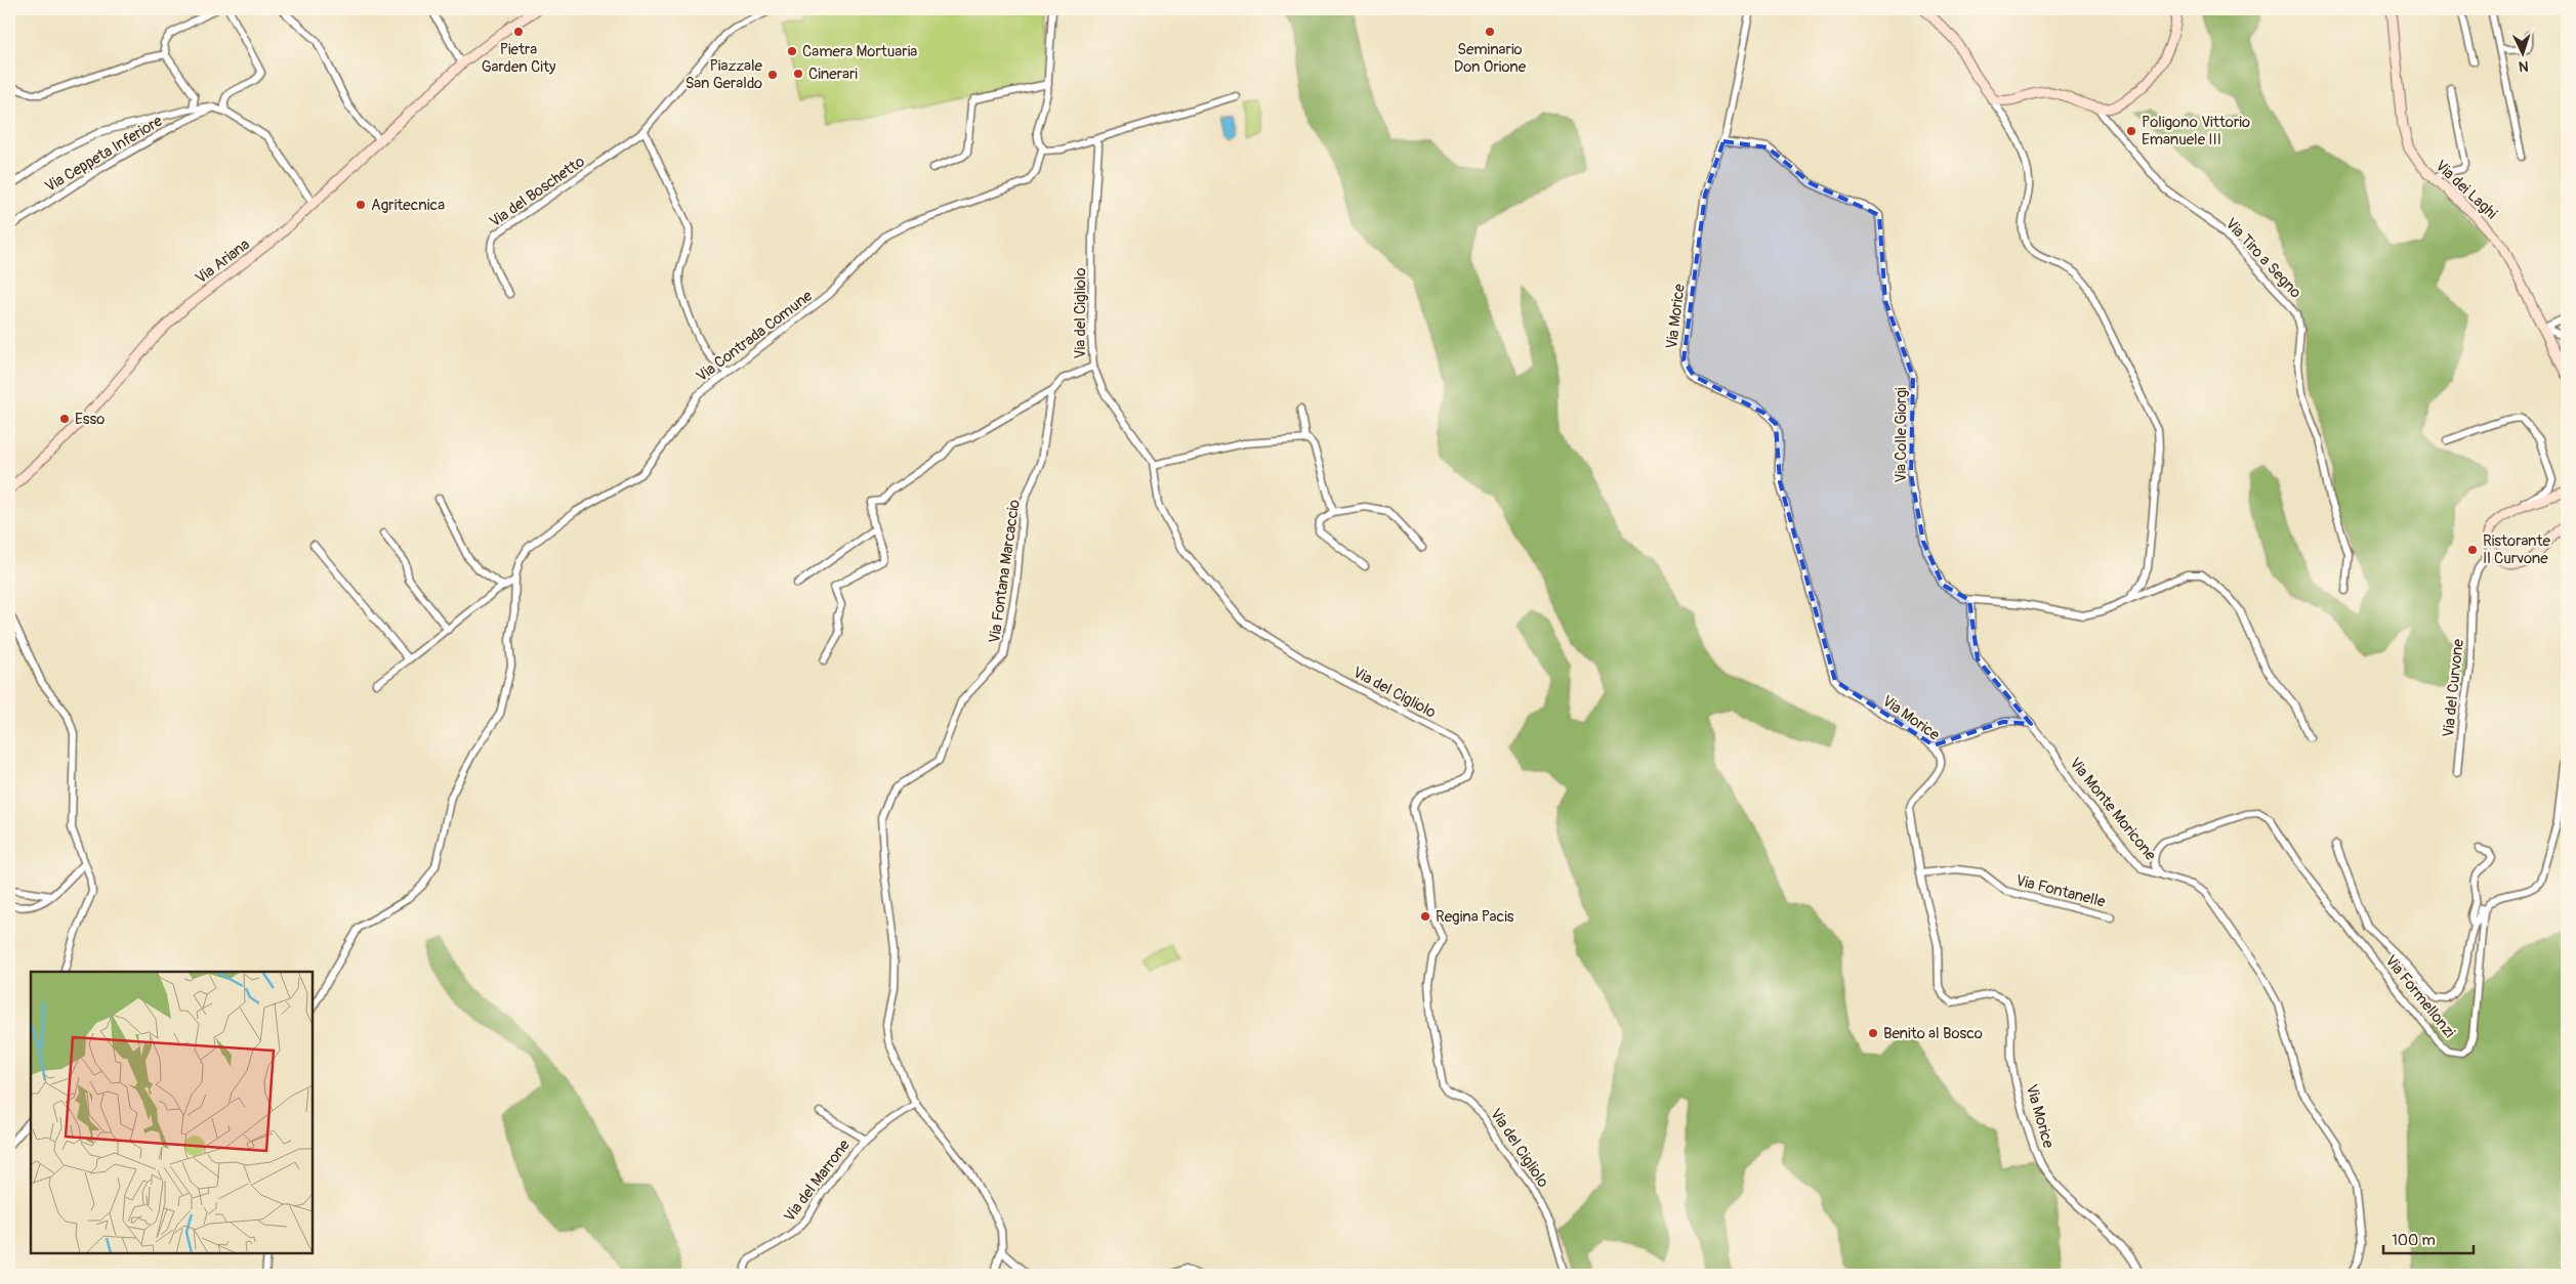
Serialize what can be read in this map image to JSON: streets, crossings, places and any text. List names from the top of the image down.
{
  "streets": {
    "main road": ["Via dei Laghi", "Via Ariana"],
    "street": [
      "Via Ceppeta Inferiore",
      "Via del Boschetto",
      "Via Tiro a Segno",
      "Via del Cigliolo",
      "Via Morice",
      "Via Contrada Comune",
      "Via Colle Giorgi",
      "Via Fontana Marcaccio",
      "Via del Curvone",
      "Via Monte Moricone",
      "Via Fontanelle",
      "Via Formellonzi",
      "Via del Marrone"
    ]
  },
  "crossings": [
    ["Via Ceppeta Inferiore", "Via Ariana"],
    ["Via Morice", "Via Colle Giorgi"],
    ["Via Morice", "Via Fontanelle"],
    ["Via Fontana Marcaccio", "Via del Marrone"],
    ["Via Monte Moricone", "Via Formellonzi"]
  ],
  "places": [
    "Pietra Garden City",
    "Seminario Don Orione",
    "Camera Mortuaria",
    "Cinerari",
    "Piazzale San Geraldo",
    "Poligono Vittorio Emanuele III",
    "Agritecnica",
    "Esso",
    "Ristorante Il Curvone",
    "Regina Pacis",
    "Benito al Bosco"
  ],
  "scale_bar": "100 m",
  "north": "bottom"
}
